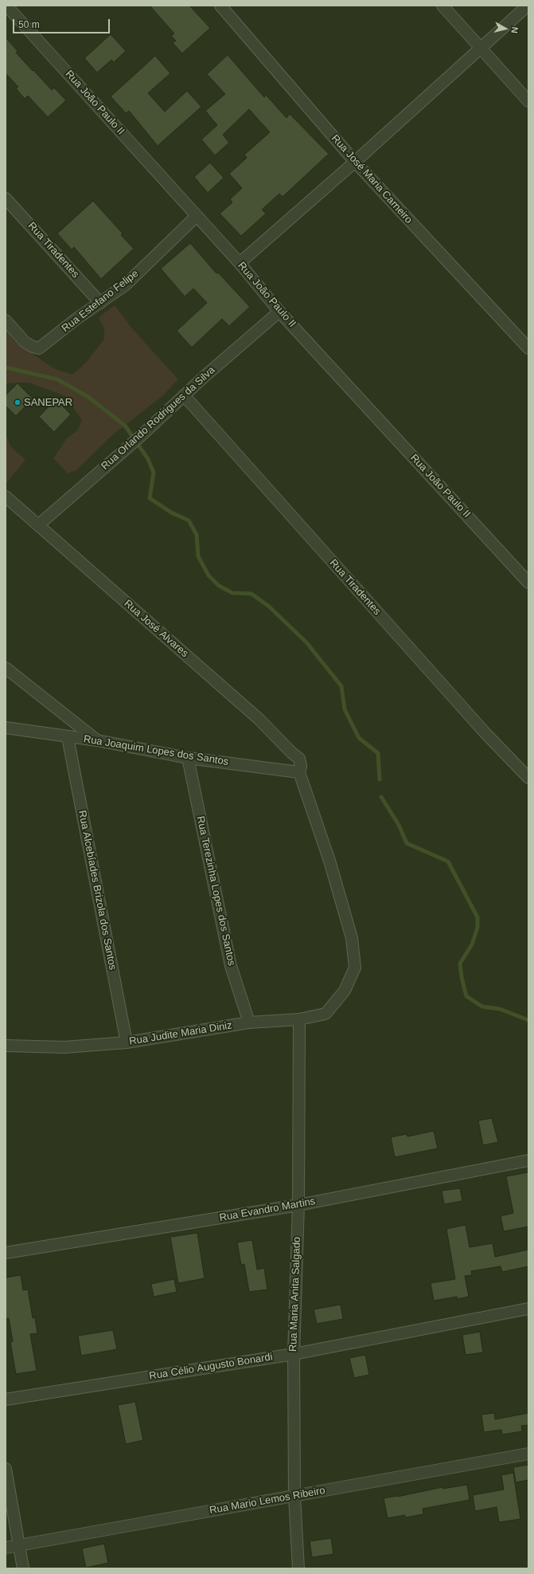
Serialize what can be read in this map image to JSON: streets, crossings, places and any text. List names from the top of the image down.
{
  "streets": {
    "street": [
      "Rua João Paulo II",
      "Rua José Maria Carneiro",
      "Rua Tiradentes",
      "Rua Estefano Felipe",
      "Rua Orlando Rodrigues da Silva",
      "Rua José Alvares",
      "Rua Joaquim Lopes dos Santos",
      "Rua Alcebíades Brizola dos Santos",
      "Rua Terezinha Lopes dos Santos",
      "Rua Judite Maria Diniz",
      "Rua Evandro Martins",
      "Rua Maria Anita Salgado",
      "Rua Célio Augusto Bonardi",
      "Rua Mario Lemos Ribeiro"
    ]
  },
  "crossings": [
    ["Rua João Paulo II", "Rua Estefano Felipe"],
    ["Rua João Paulo II", "Rua Orlando Rodrigues da Silva"],
    ["Rua Tiradentes", "Rua Estefano Felipe"],
    ["Rua Tiradentes", "Rua Orlando Rodrigues da Silva"],
    ["Rua Orlando Rodrigues da Silva", "Rua José Alvares"],
    ["Rua José Alvares", "Rua Joaquim Lopes dos Santos"],
    ["Rua José Alvares", "Rua Judite Maria Diniz"],
    ["Rua Joaquim Lopes dos Santos", "Rua Alcebíades Brizola dos Santos"],
    ["Rua Joaquim Lopes dos Santos", "Rua Terezinha Lopes dos Santos"],
    ["Rua Alcebíades Brizola dos Santos", "Rua Judite Maria Diniz"],
    ["Rua Terezinha Lopes dos Santos", "Rua Judite Maria Diniz"],
    ["Rua Judite Maria Diniz", "Rua Maria Anita Salgado"],
    ["Rua Evandro Martins", "Rua Maria Anita Salgado"],
    ["Rua Maria Anita Salgado", "Rua Célio Augusto Bonardi"],
    ["Rua Maria Anita Salgado", "Rua Mario Lemos Ribeiro"]
  ],
  "places": ["SANEPAR"],
  "scale_bar": "50 m",
  "north": "right"
}
